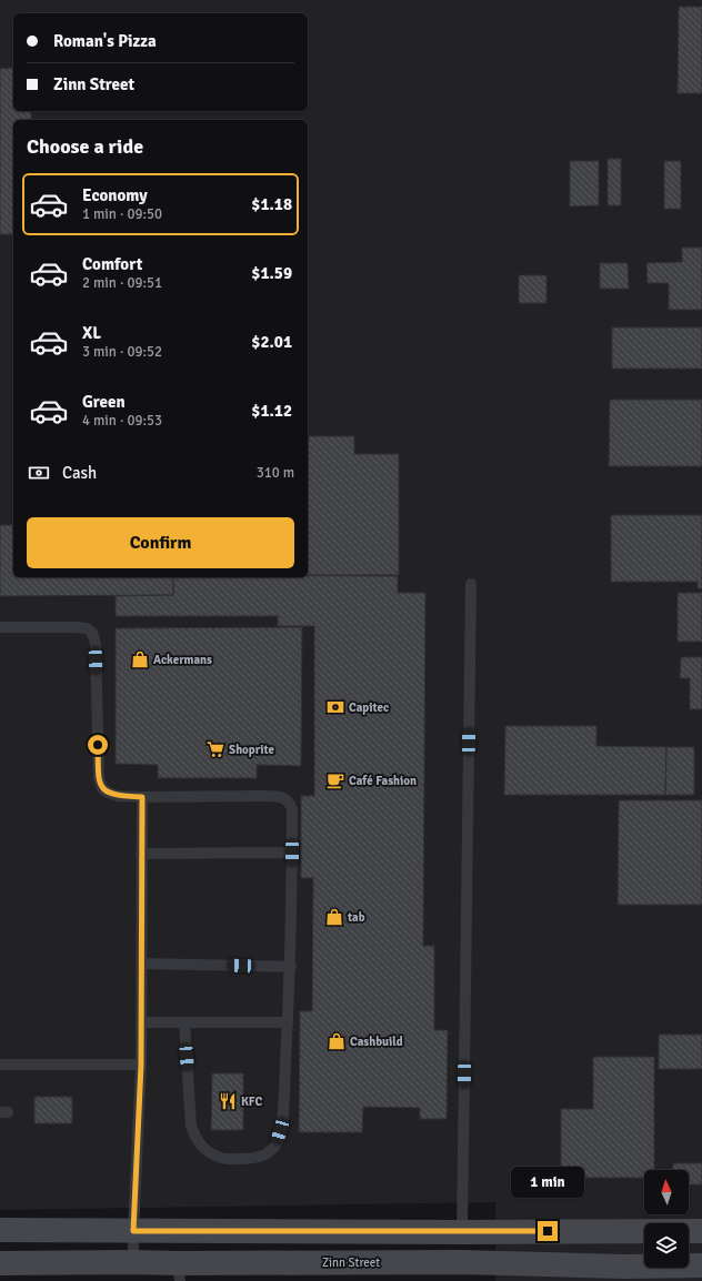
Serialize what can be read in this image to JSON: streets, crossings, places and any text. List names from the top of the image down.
{
  "streets": {
    "street": ["Zinn Street"]
  },
  "places": {
    "shop": ["Ackermans", "tab", "Cashbuild"],
    "bank": ["Capitec"],
    "supermarket": ["Shoprite"],
    "cafe": ["Café Fashion"],
    "restaurant": ["KFC"]
  },
  "north": "top",
  "page": {
    "banner": ["Roman's Pizza", "Zinn Street"],
    "heading": "Choose a ride",
    "list": [
      {
        "name": "Economy",
        "note": "1 min · 09:50",
        "value": "$1.18"
      },
      {
        "name": "Comfort",
        "note": "2 min · 09:51",
        "value": "$1.59"
      },
      {
        "name": "XL",
        "note": "3 min · 09:52",
        "value": "$2.01"
      },
      {
        "name": "Green",
        "note": "4 min · 09:53",
        "value": "$1.12"
      }
    ],
    "pay": ["Cash", "310 m"],
    "buttons": "Confirm",
    "bubble": "1 min"
  }
}
